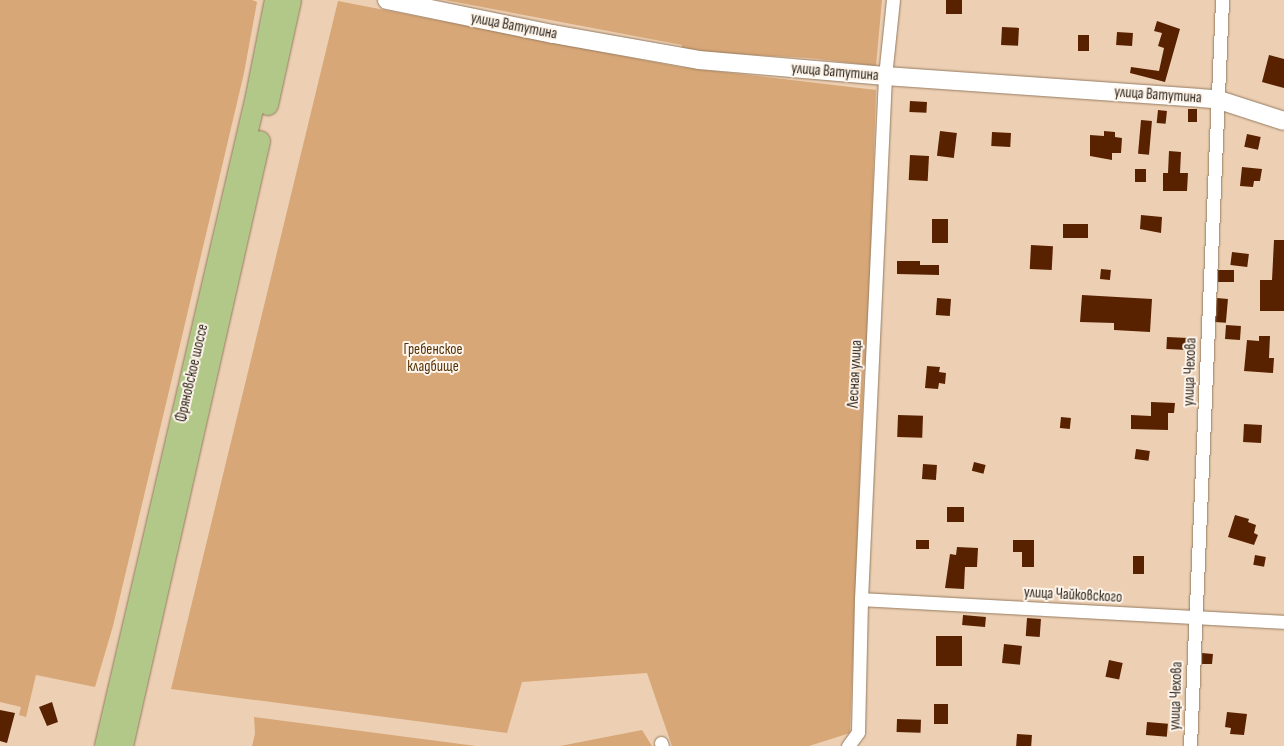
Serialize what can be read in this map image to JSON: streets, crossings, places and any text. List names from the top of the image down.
{
  "streets": {
    "main road": ["Фряновское шоссе"],
    "street": [
      "улица Ватутина",
      "улица Чехова",
      "Лесная улица",
      "улица Чайковского"
    ]
  },
  "crossings": [
    ["улица Ватутина", "улица Чехова"],
    ["улица Ватутина", "Лесная улица"],
    ["улица Чехова", "улица Чайковского"],
    ["Лесная улица", "улица Чайковского"]
  ],
  "parks": ["Гребенское кладбище"]
}
